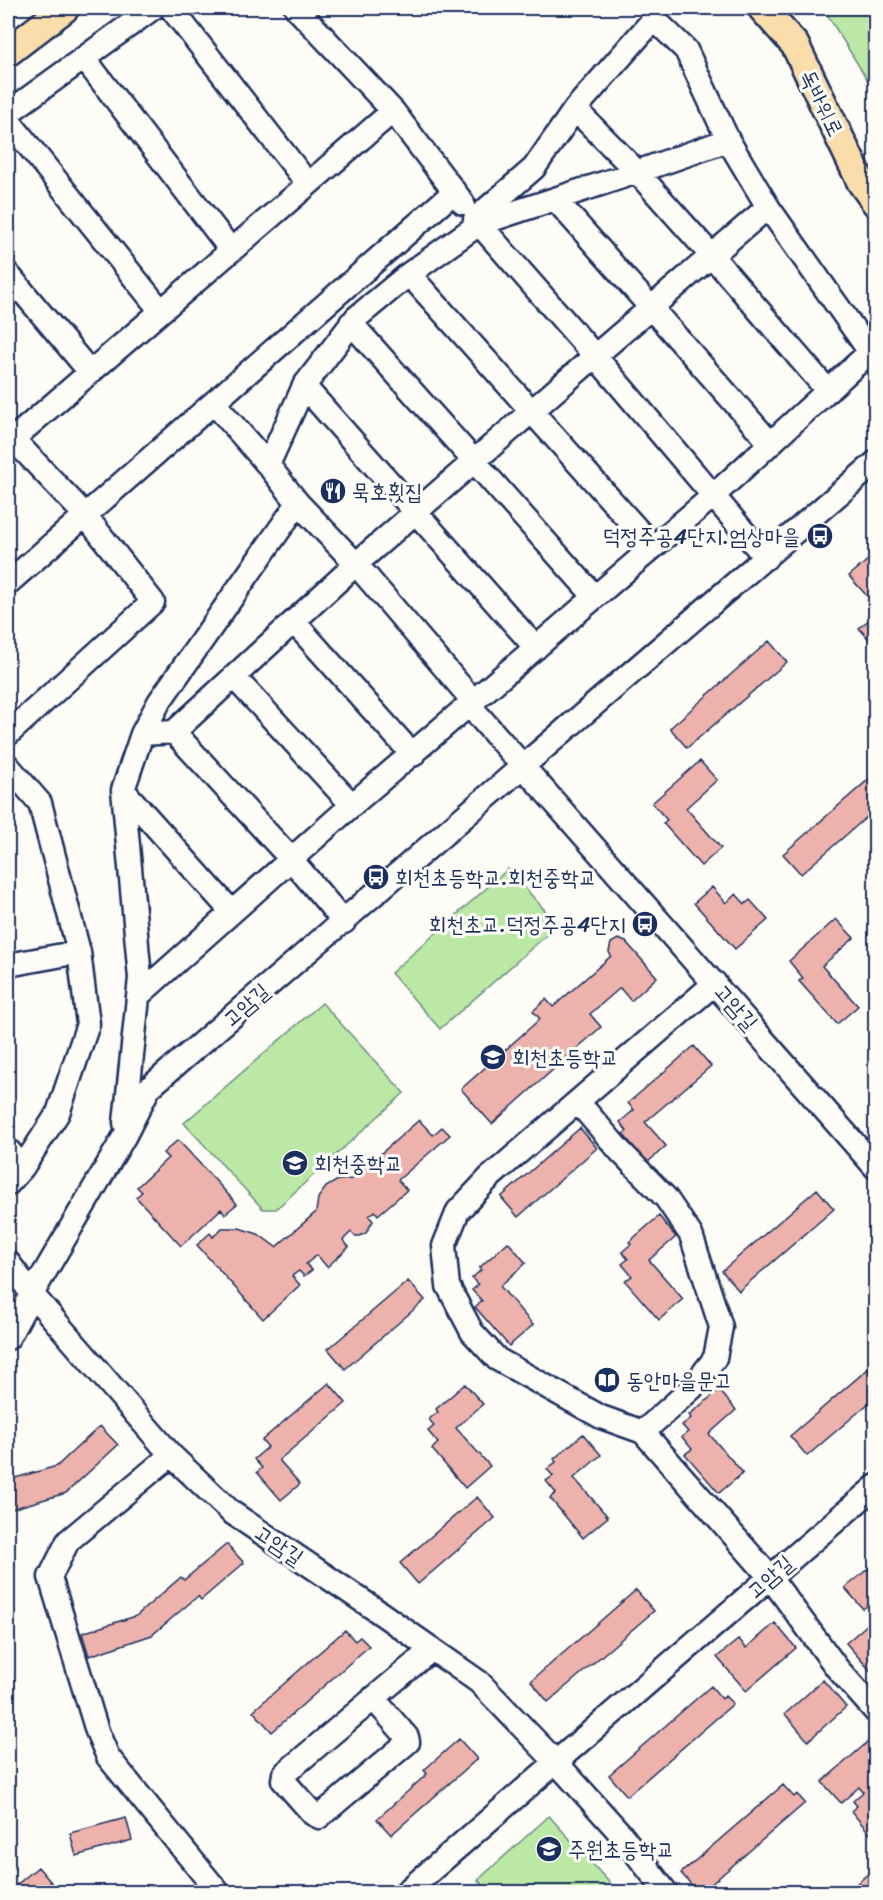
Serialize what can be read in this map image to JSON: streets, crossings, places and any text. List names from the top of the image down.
{
  "streets": {
    "main road": ["독바위로"],
    "street": ["고암길"]
  },
  "places": {
    "restaurant": ["묵호횟집"],
    "bus stop": ["덕정주공4단지.엄상마을", "회천초등학교.회천중학교", "회천초교.덕정주공4단지"],
    "school or university": ["회천초등학교", "회천중학교", "주원초등학교"],
    "library": ["동안마을문고"]
  }
}
